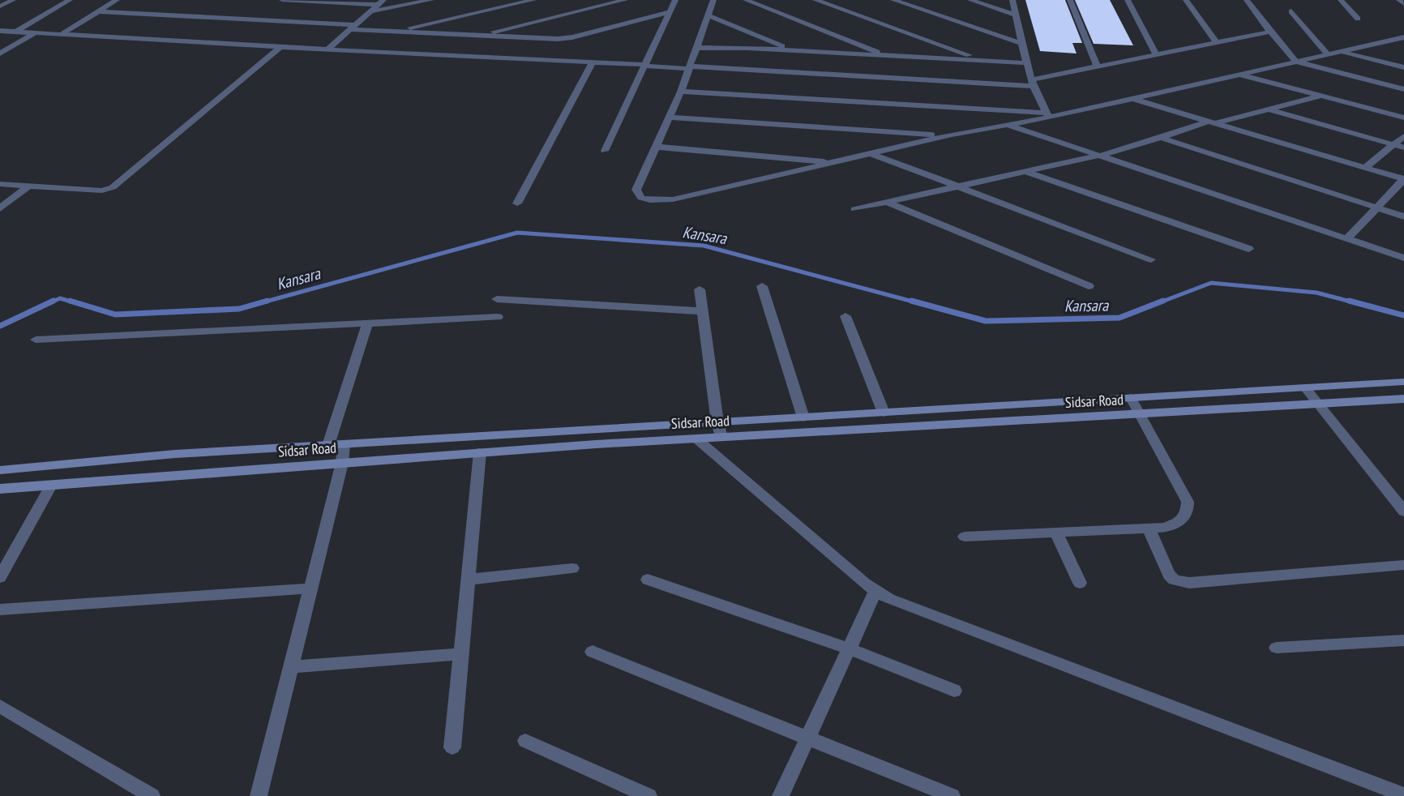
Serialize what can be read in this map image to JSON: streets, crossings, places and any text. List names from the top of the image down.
{
  "streets": {
    "main road": ["Sidsar Road"]
  },
  "water": ["Kansara"]
}
